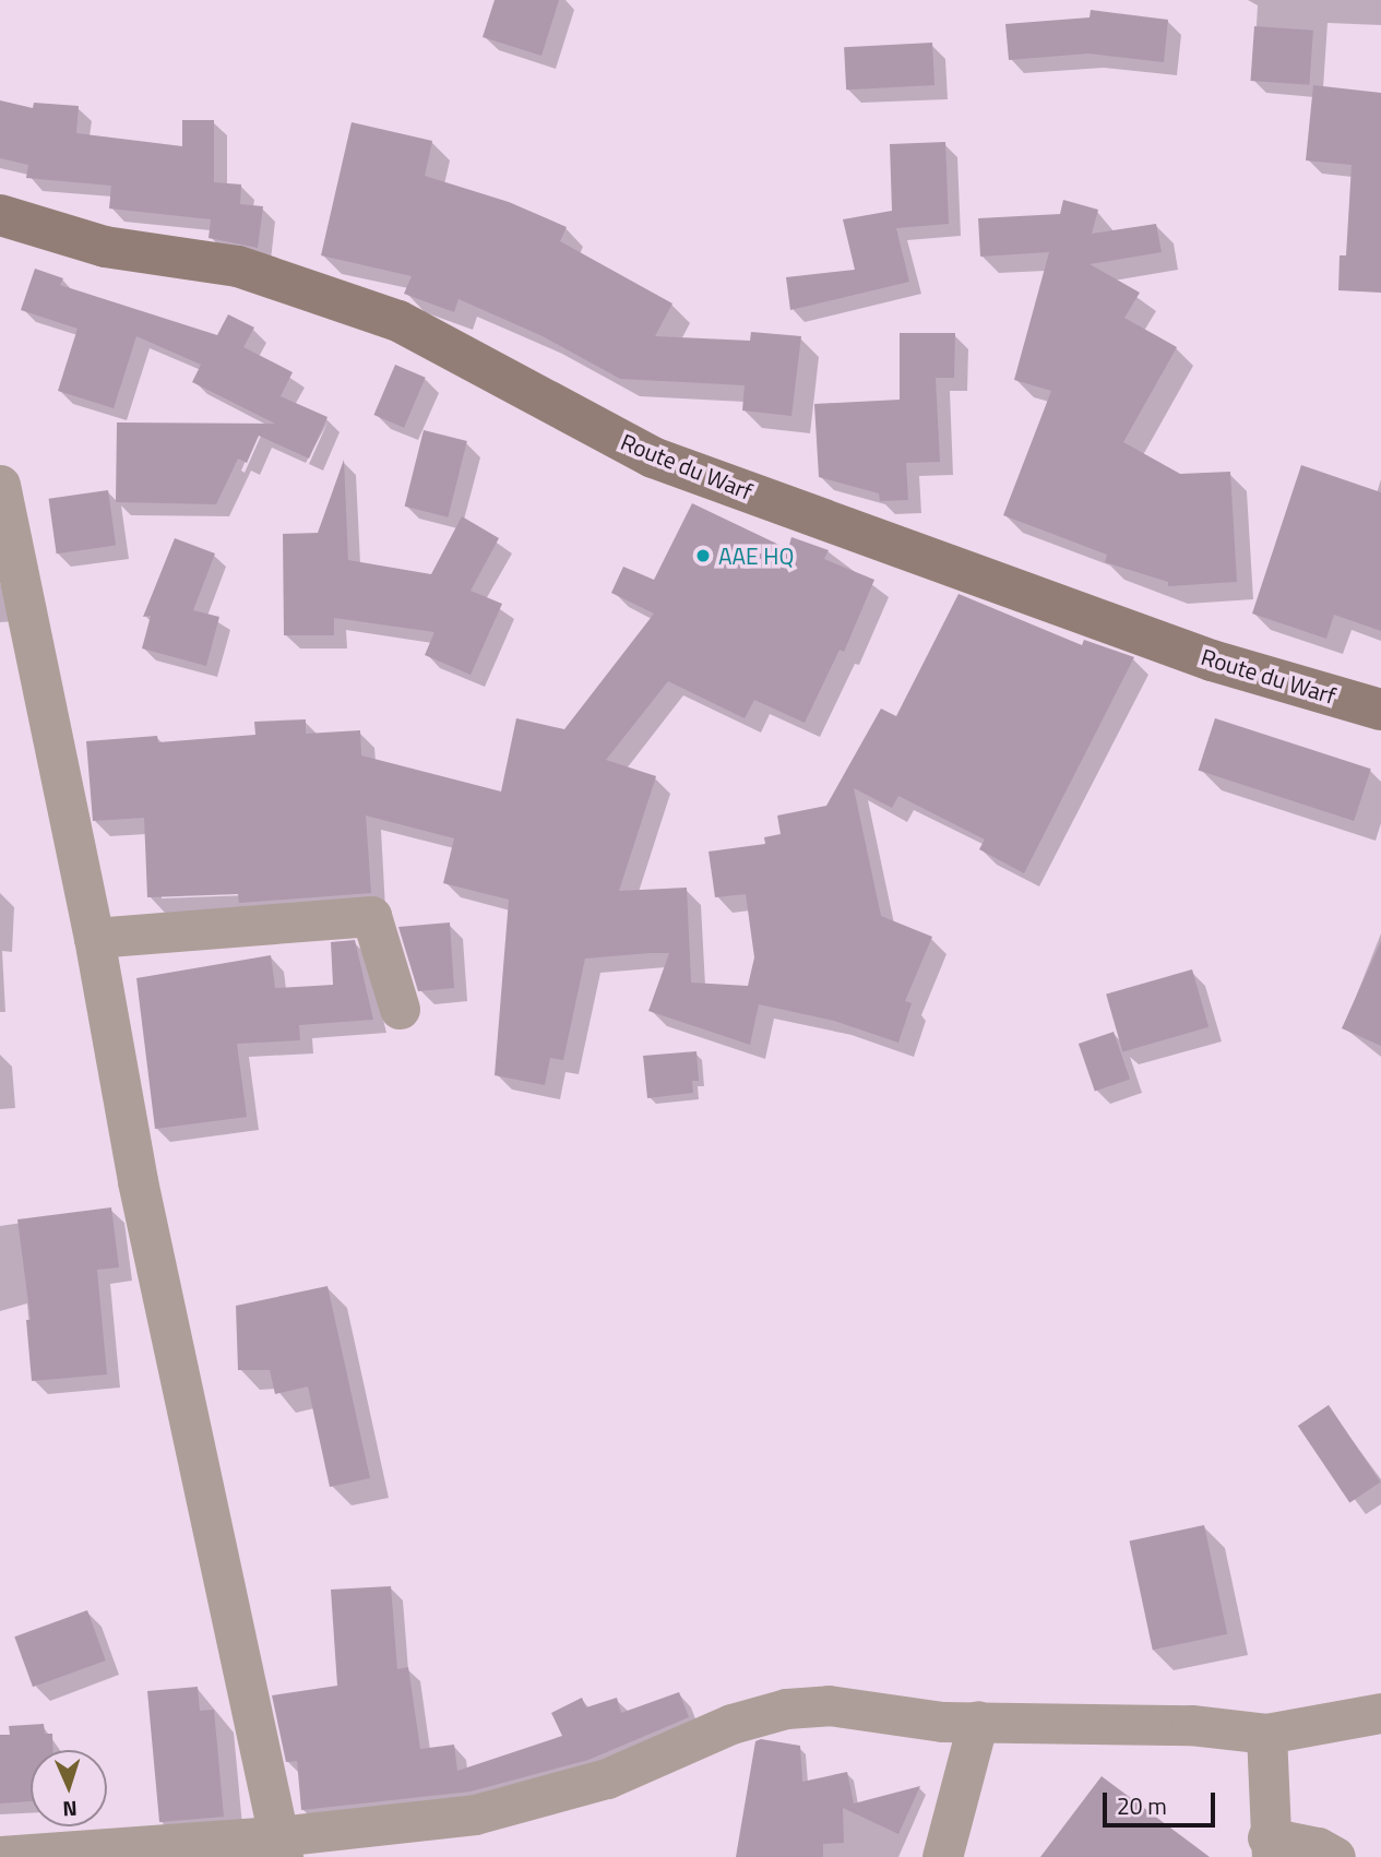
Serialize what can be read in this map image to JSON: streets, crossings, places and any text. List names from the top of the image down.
{
  "streets": {
    "main road": ["Route du Warf"]
  },
  "places": ["AAE HQ"],
  "scale_bar": "20 m",
  "north": "bottom"
}
